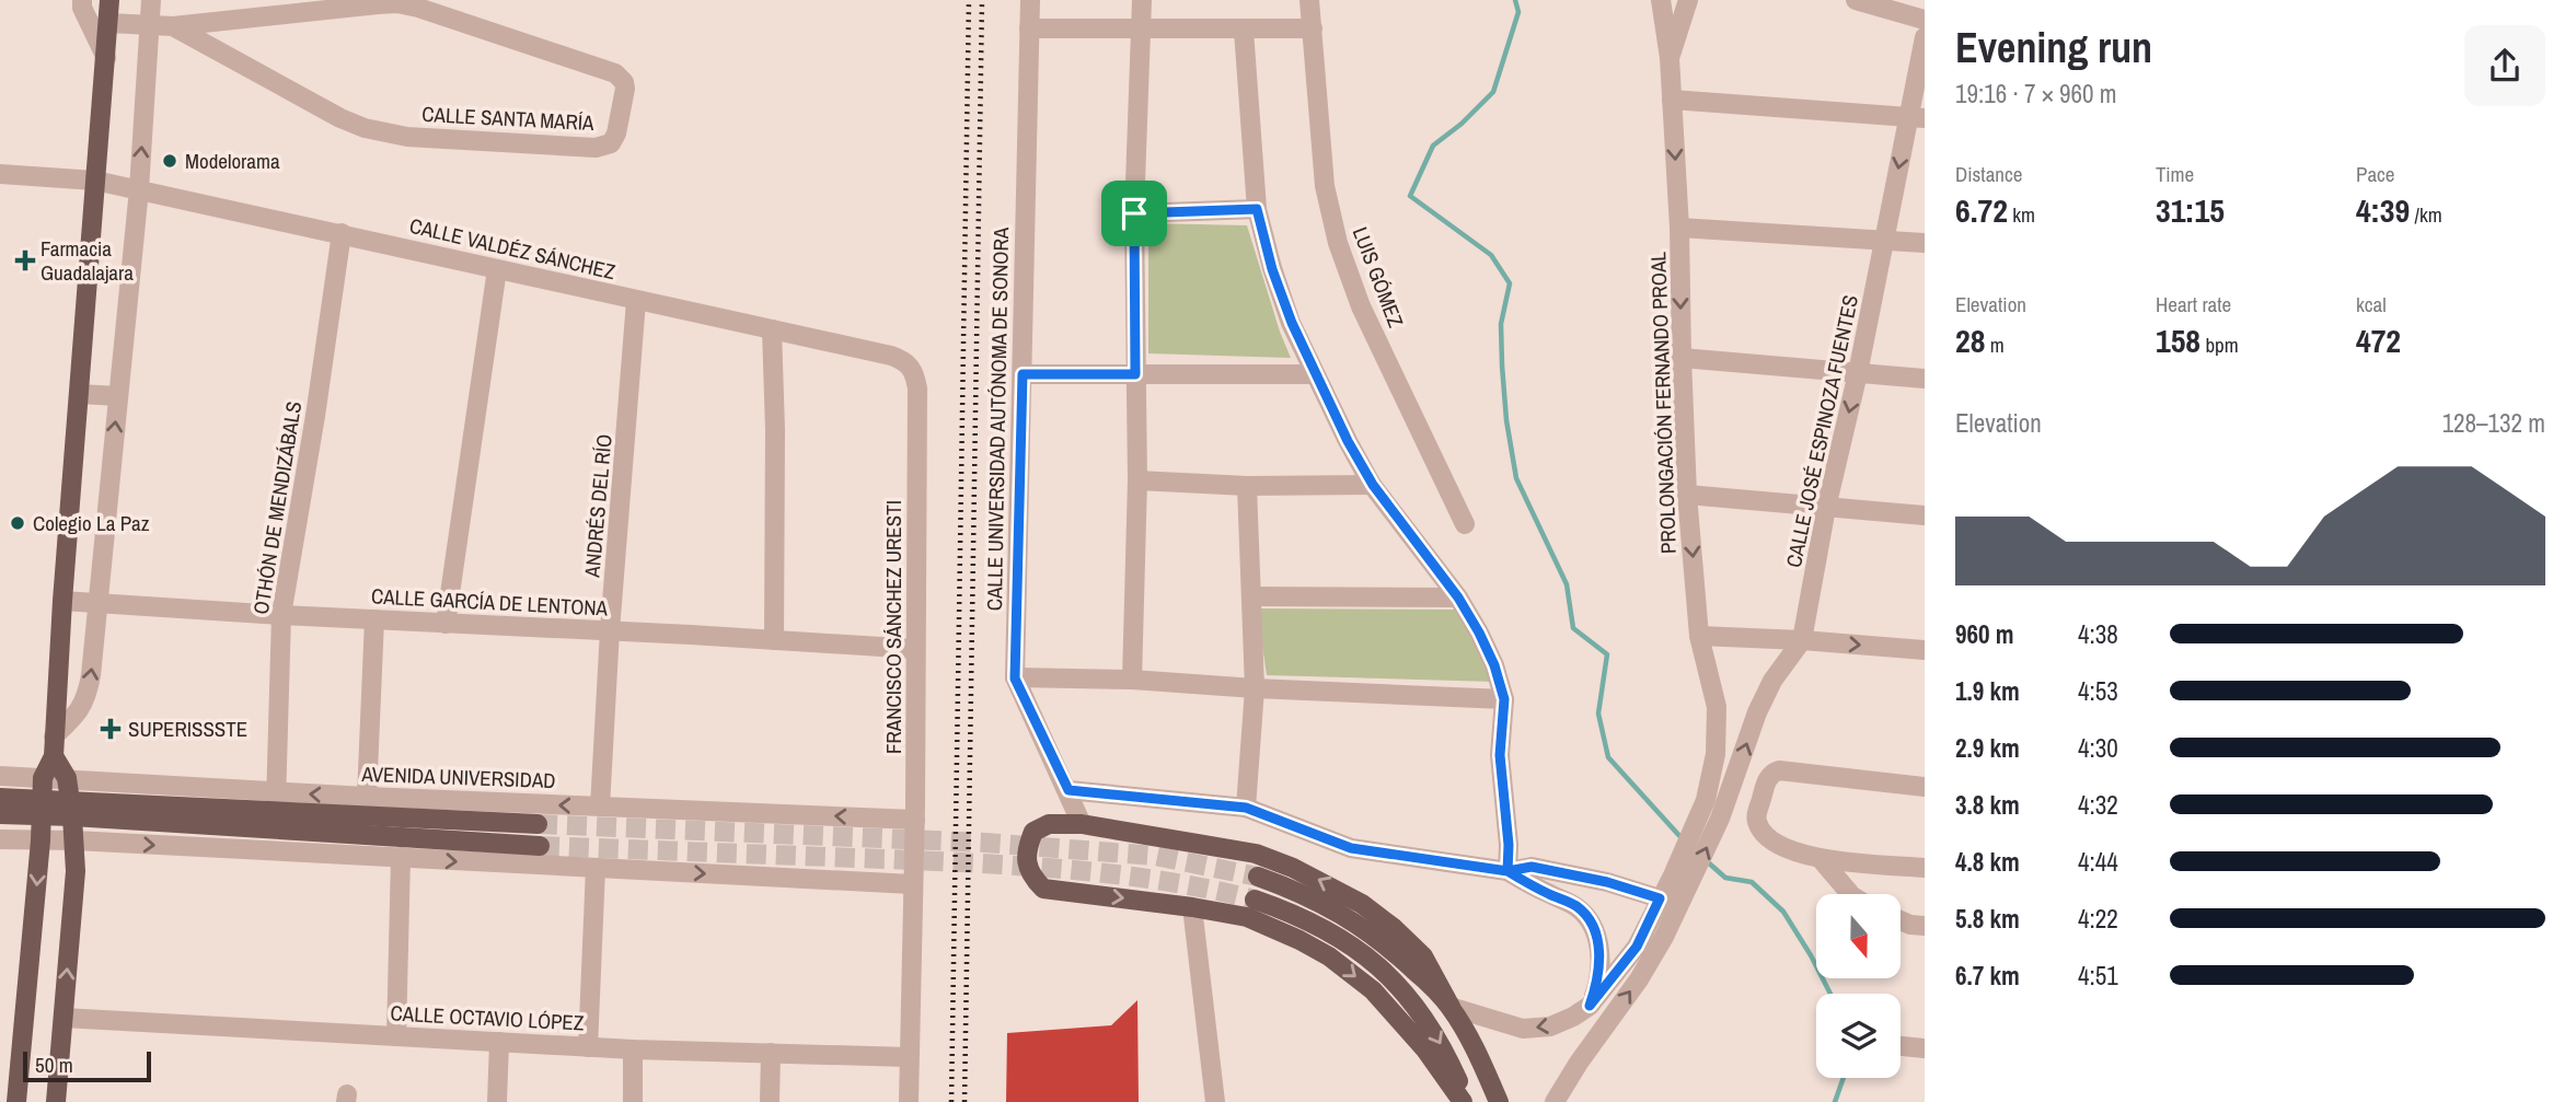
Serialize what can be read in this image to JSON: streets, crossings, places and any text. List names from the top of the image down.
{
  "streets": {
    "main road": ["AVENIDA UNIVERSIDAD"],
    "street": [
      "CALLE SANTA MARÍA",
      "CALLE VALDÉZ SÁNCHEZ",
      "LUIS GÓMEZ",
      "PROLONGACIÓN FERNANDO PROAL",
      "CALLE UNIVERSIDAD AUTÓNOMA DE SONORA",
      "CALLE JOSÉ ESPINOZA FUENTES",
      "ANDRÉS DEL RÍO",
      "OTHÓN DE MENDIZÁBALS",
      "CALLE GARCÍA DE LENTONA",
      "FRANCISCO SÁNCHEZ URESTI",
      "CALLE OCTAVIO LÓPEZ"
    ]
  },
  "crossings": [
    ["CALLE VALDÉZ SÁNCHEZ", "ANDRÉS DEL RÍO"],
    ["CALLE VALDÉZ SÁNCHEZ", "OTHÓN DE MENDIZÁBALS"],
    ["CALLE VALDÉZ SÁNCHEZ", "FRANCISCO SÁNCHEZ URESTI"],
    ["PROLONGACIÓN FERNANDO PROAL", "CALLE JOSÉ ESPINOZA FUENTES"],
    ["ANDRÉS DEL RÍO", "CALLE GARCÍA DE LENTONA"],
    ["ANDRÉS DEL RÍO", "AVENIDA UNIVERSIDAD"],
    ["OTHÓN DE MENDIZÁBALS", "CALLE GARCÍA DE LENTONA"],
    ["OTHÓN DE MENDIZÁBALS", "AVENIDA UNIVERSIDAD"],
    ["CALLE GARCÍA DE LENTONA", "FRANCISCO SÁNCHEZ URESTI"],
    ["FRANCISCO SÁNCHEZ URESTI", "AVENIDA UNIVERSIDAD"],
    ["FRANCISCO SÁNCHEZ URESTI", "CALLE OCTAVIO LÓPEZ"]
  ],
  "one_way": ["PROLONGACIÓN FERNANDO PROAL"],
  "places": {
    "other": ["Modelorama", "Colegio La Paz"],
    "health": ["Farmacia Guadalajara", "SUPERISSSTE"]
  },
  "scale_bar": "50 m",
  "north": "bottom",
  "page": {
    "heading": ["Evening run", "19:16 · 7 × 960 m"],
    "stats": [
      ["Distance", "6.72 km"],
      ["Time", "31:15"],
      ["Pace", "4:39 /km"],
      ["Elevation", "28 m"],
      ["Heart rate", "158 bpm"],
      ["kcal", "472"]
    ],
    "chart": ["Elevation", "128–132 m"],
    "list": [
      {
        "name": "960 m",
        "note": "4:38"
      },
      {
        "name": "1.9 km",
        "note": "4:53"
      },
      {
        "name": "2.9 km",
        "note": "4:30"
      },
      {
        "name": "3.8 km",
        "note": "4:32"
      },
      {
        "name": "4.8 km",
        "note": "4:44"
      },
      {
        "name": "5.8 km",
        "note": "4:22"
      },
      {
        "name": "6.7 km",
        "note": "4:51"
      }
    ],
    "scale": "50 m"
  }
}
